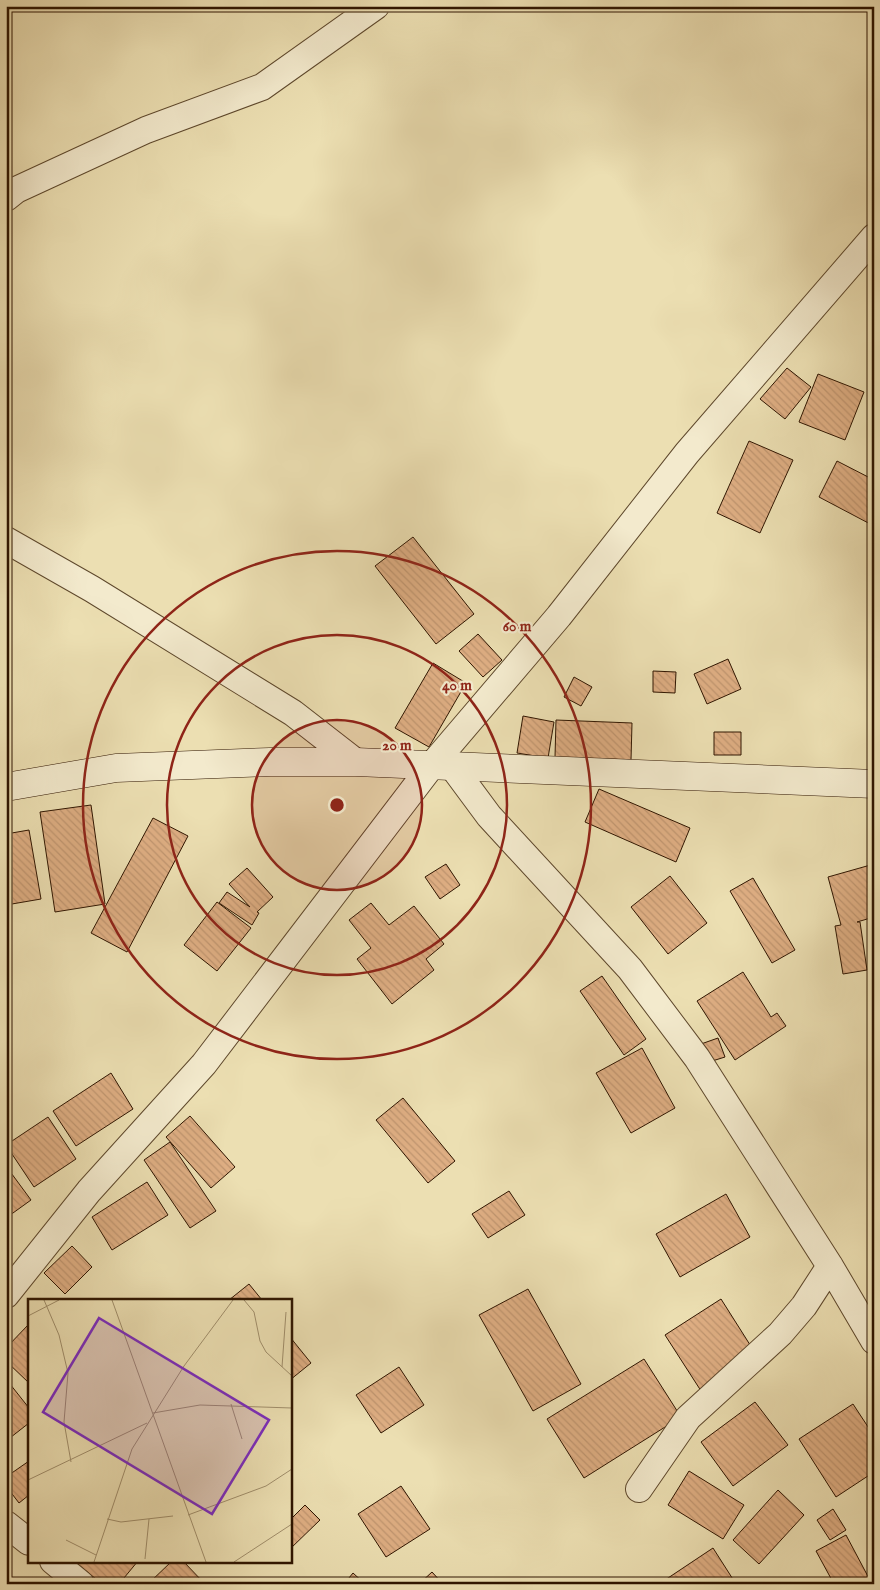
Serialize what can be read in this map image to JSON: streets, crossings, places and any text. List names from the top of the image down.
{
  "rings": ["60 m", "40 m", "20 m"]
}
